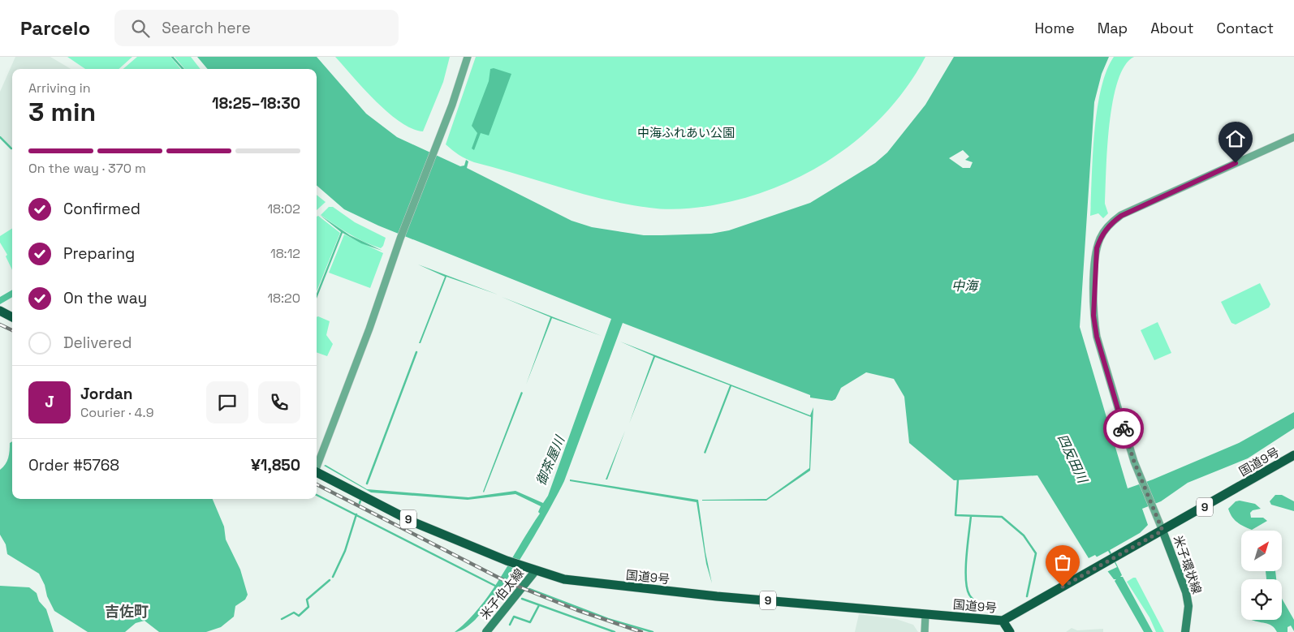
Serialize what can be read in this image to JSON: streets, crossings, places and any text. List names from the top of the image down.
{
  "streets": {
    "highway": ["国道9号", "9"],
    "main road": ["米子環状線", "米子伯太線"]
  },
  "crossings": [
    ["国道9号", "米子環状線"],
    ["国道9号", "米子伯太線"]
  ],
  "districts": ["吉佐町"],
  "water": ["中海", "四反田川", "御茶屋川"],
  "parks": ["中海ふれあい公園"],
  "north": "top right",
  "page": {
    "header": "Parcelo",
    "search": "Search here",
    "nav": [
      "Home",
      "Map",
      "About",
      "Contact"
    ],
    "heading": ["3 min", "Arriving in", "18:25–18:30"],
    "panel": [
      "Jordan",
      "Courier · 4.9",
      "Order #5768",
      "¥1,850"
    ],
    "bar": "On the way · 370 m",
    "list": [
      ["Confirmed", "18:02"],
      ["Preparing", "18:12"],
      ["On the way", "18:20"],
      "Delivered"
    ],
    "round": "J"
  }
}
